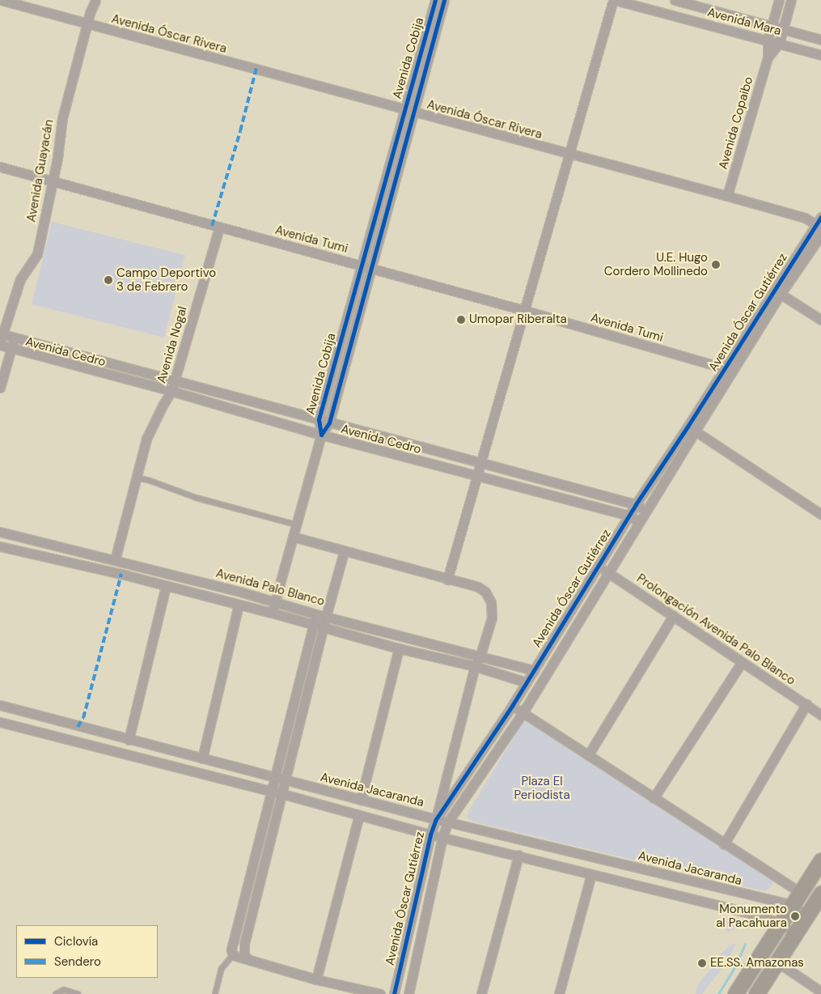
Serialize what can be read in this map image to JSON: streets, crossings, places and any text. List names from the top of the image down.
{
  "streets": {
    "street": [
      "Avenida Mara",
      "Avenida Óscar Rivera",
      "Avenida Cobija",
      "Avenida Copaibo",
      "Avenida Guayacán",
      "Avenida Tumi",
      "Avenida Óscar Gutiérrez",
      "Avenida Nogal",
      "Avenida Cedro",
      "Avenida Palo Blanco",
      "Prolongación Avenida Palo Blanco",
      "Avenida Jacaranda"
    ]
  },
  "crossings": [
    ["Avenida Mara", "Avenida Copaibo"],
    ["Avenida Óscar Rivera", "Avenida Cobija"],
    ["Avenida Óscar Rivera", "Avenida Copaibo"],
    ["Avenida Óscar Rivera", "Avenida Guayacán"],
    ["Avenida Óscar Rivera", "Avenida Óscar Gutiérrez"],
    ["Avenida Cobija", "Avenida Tumi"],
    ["Avenida Cobija", "Avenida Cedro"],
    ["Avenida Cobija", "Avenida Palo Blanco"],
    ["Avenida Guayacán", "Avenida Tumi"],
    ["Avenida Guayacán", "Avenida Cedro"],
    ["Avenida Tumi", "Avenida Óscar Gutiérrez"],
    ["Avenida Tumi", "Avenida Nogal"],
    ["Avenida Óscar Gutiérrez", "Avenida Cedro"],
    ["Avenida Óscar Gutiérrez", "Avenida Palo Blanco"],
    ["Avenida Óscar Gutiérrez", "Prolongación Avenida Palo Blanco"],
    ["Avenida Óscar Gutiérrez", "Avenida Jacaranda"],
    ["Avenida Nogal", "Avenida Cedro"],
    ["Avenida Nogal", "Avenida Palo Blanco"]
  ],
  "parks": ["Plaza El Periodista"],
  "places": [
    "U.E. Hugo Cordero Mollinedo",
    "Campo Deportivo 3 de Febrero",
    "Umopar Riberalta",
    "Monumento al Pacahuara",
    "EE.SS. Amazonas"
  ],
  "legend": ["Ciclovía", "Sendero"]
}
